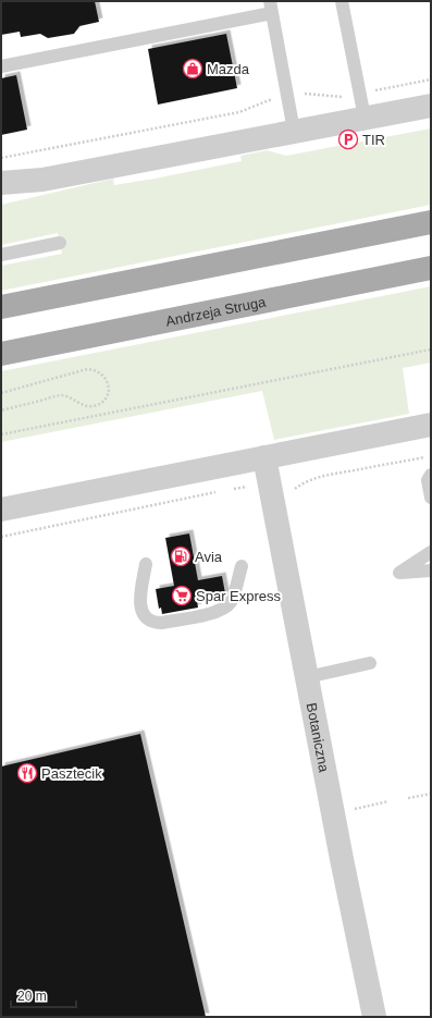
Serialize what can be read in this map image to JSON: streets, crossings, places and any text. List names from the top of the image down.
{
  "streets": {
    "main road": ["Andrzeja Struga"],
    "street": ["Botaniczna"]
  },
  "places": {
    "shop": ["Mazda"],
    "parking": ["TIR"],
    "fuel station": ["Avia"],
    "supermarket": ["Spar Express"],
    "restaurant": ["Pasztecik"]
  },
  "scale_bar": "20 m"
}
